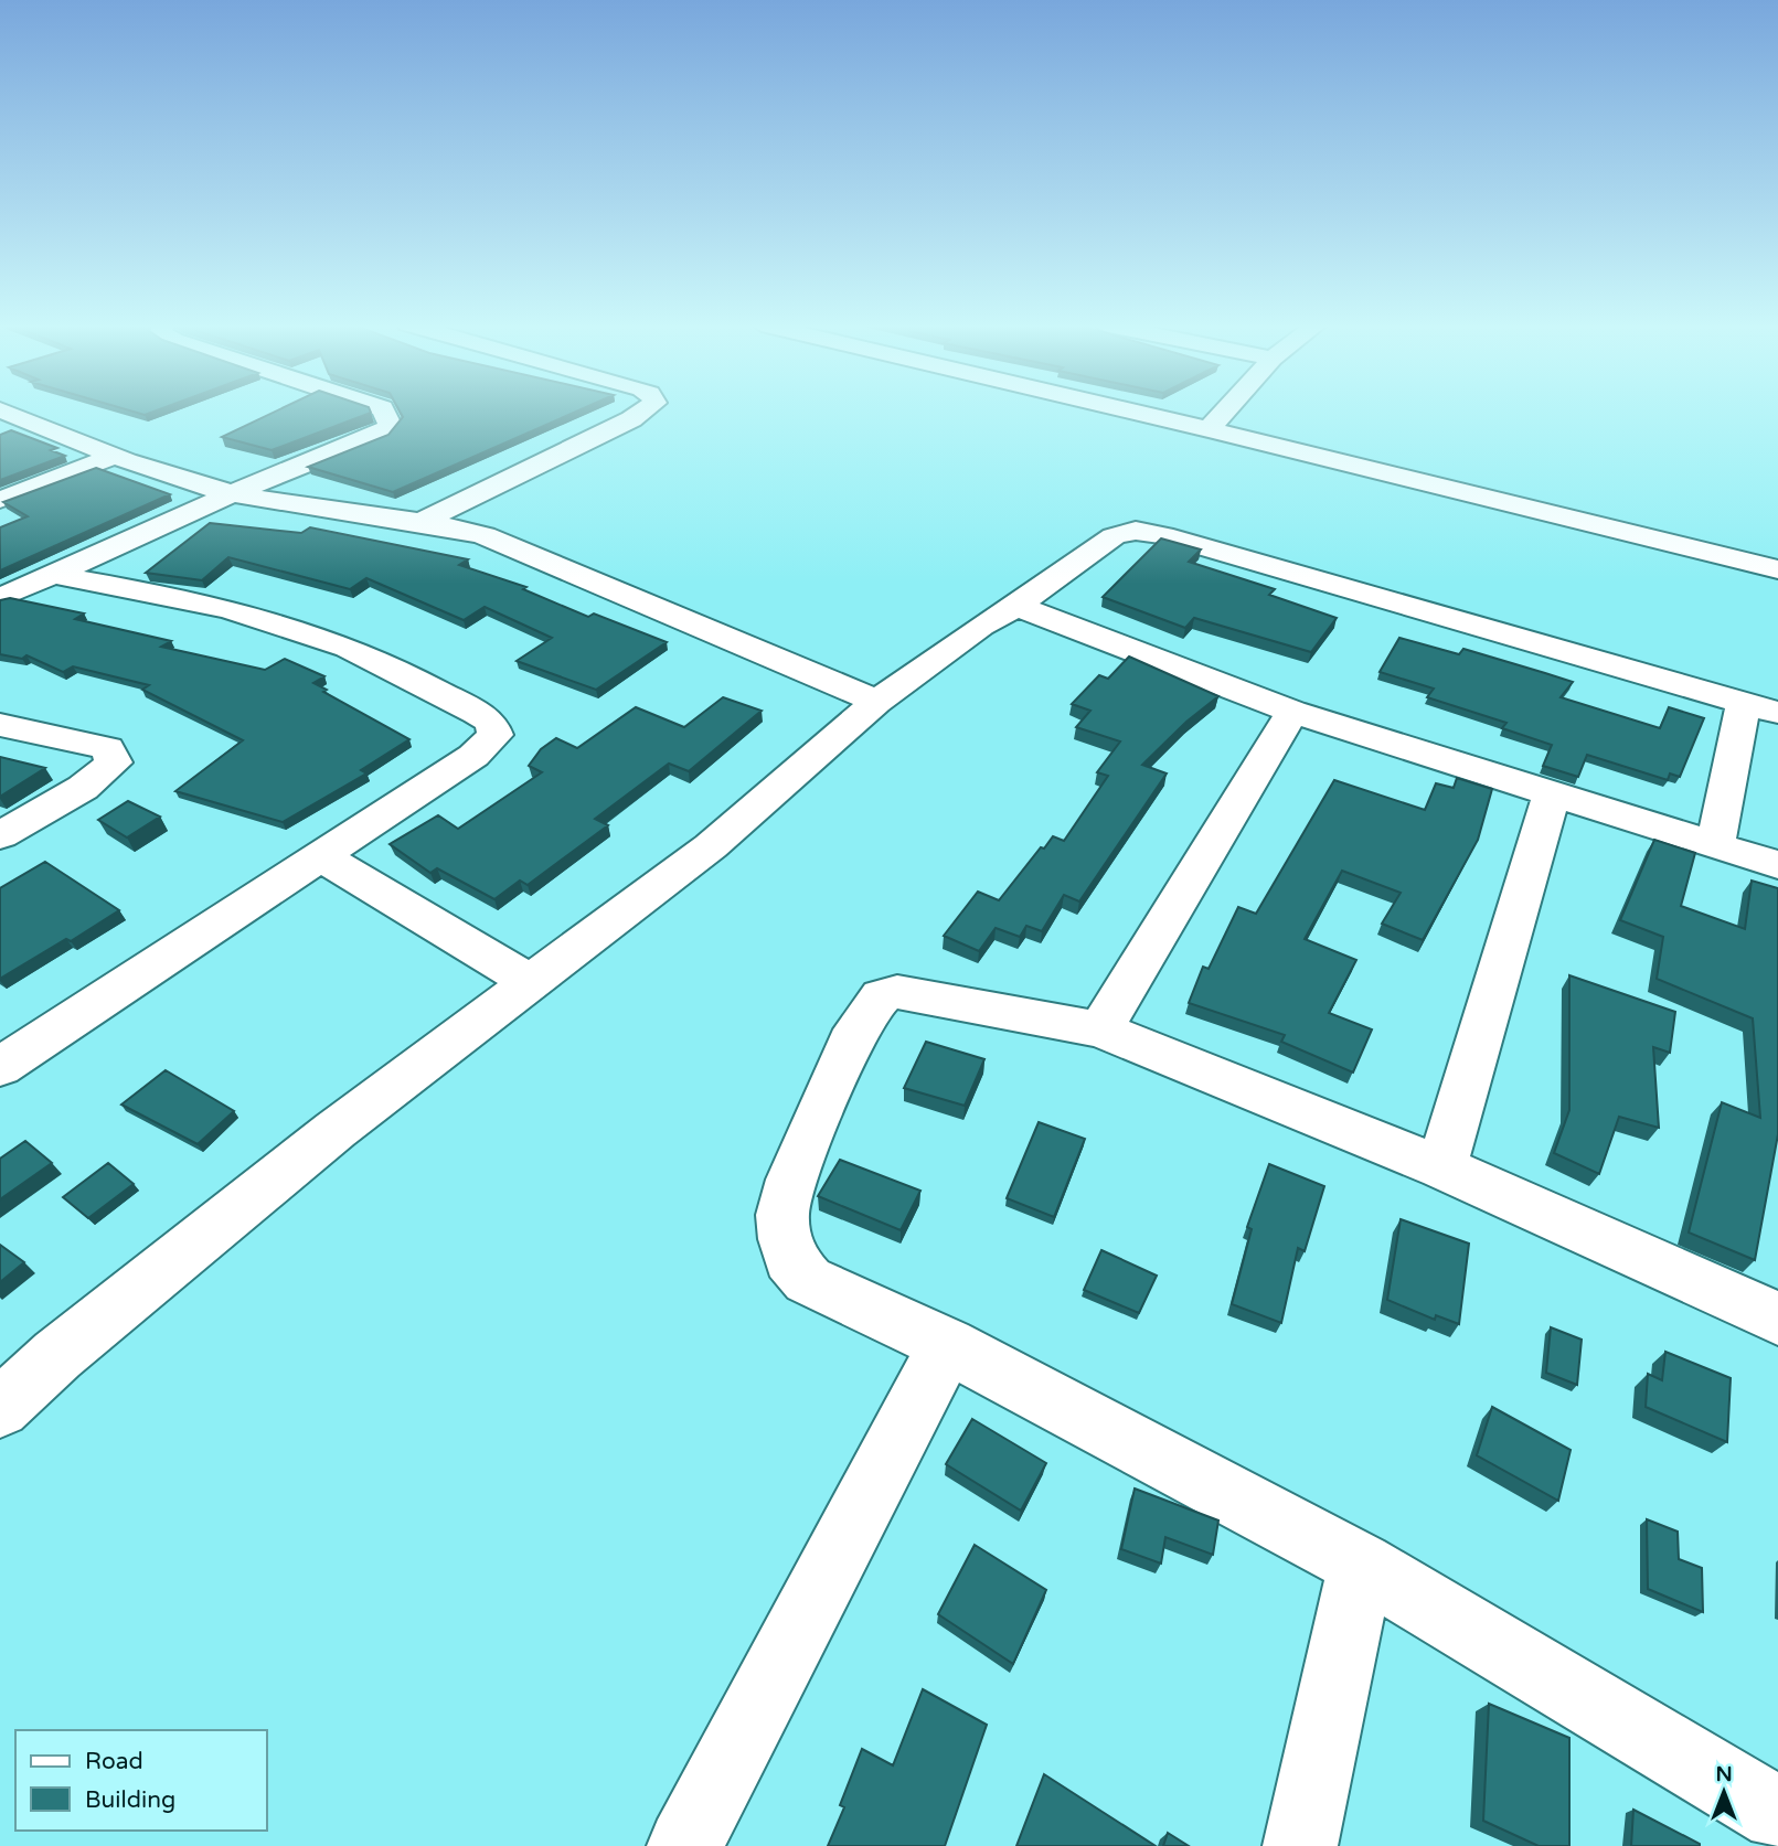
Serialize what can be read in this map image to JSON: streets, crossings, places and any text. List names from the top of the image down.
{
  "legend": ["Road", "Building"],
  "north": "top"
}
